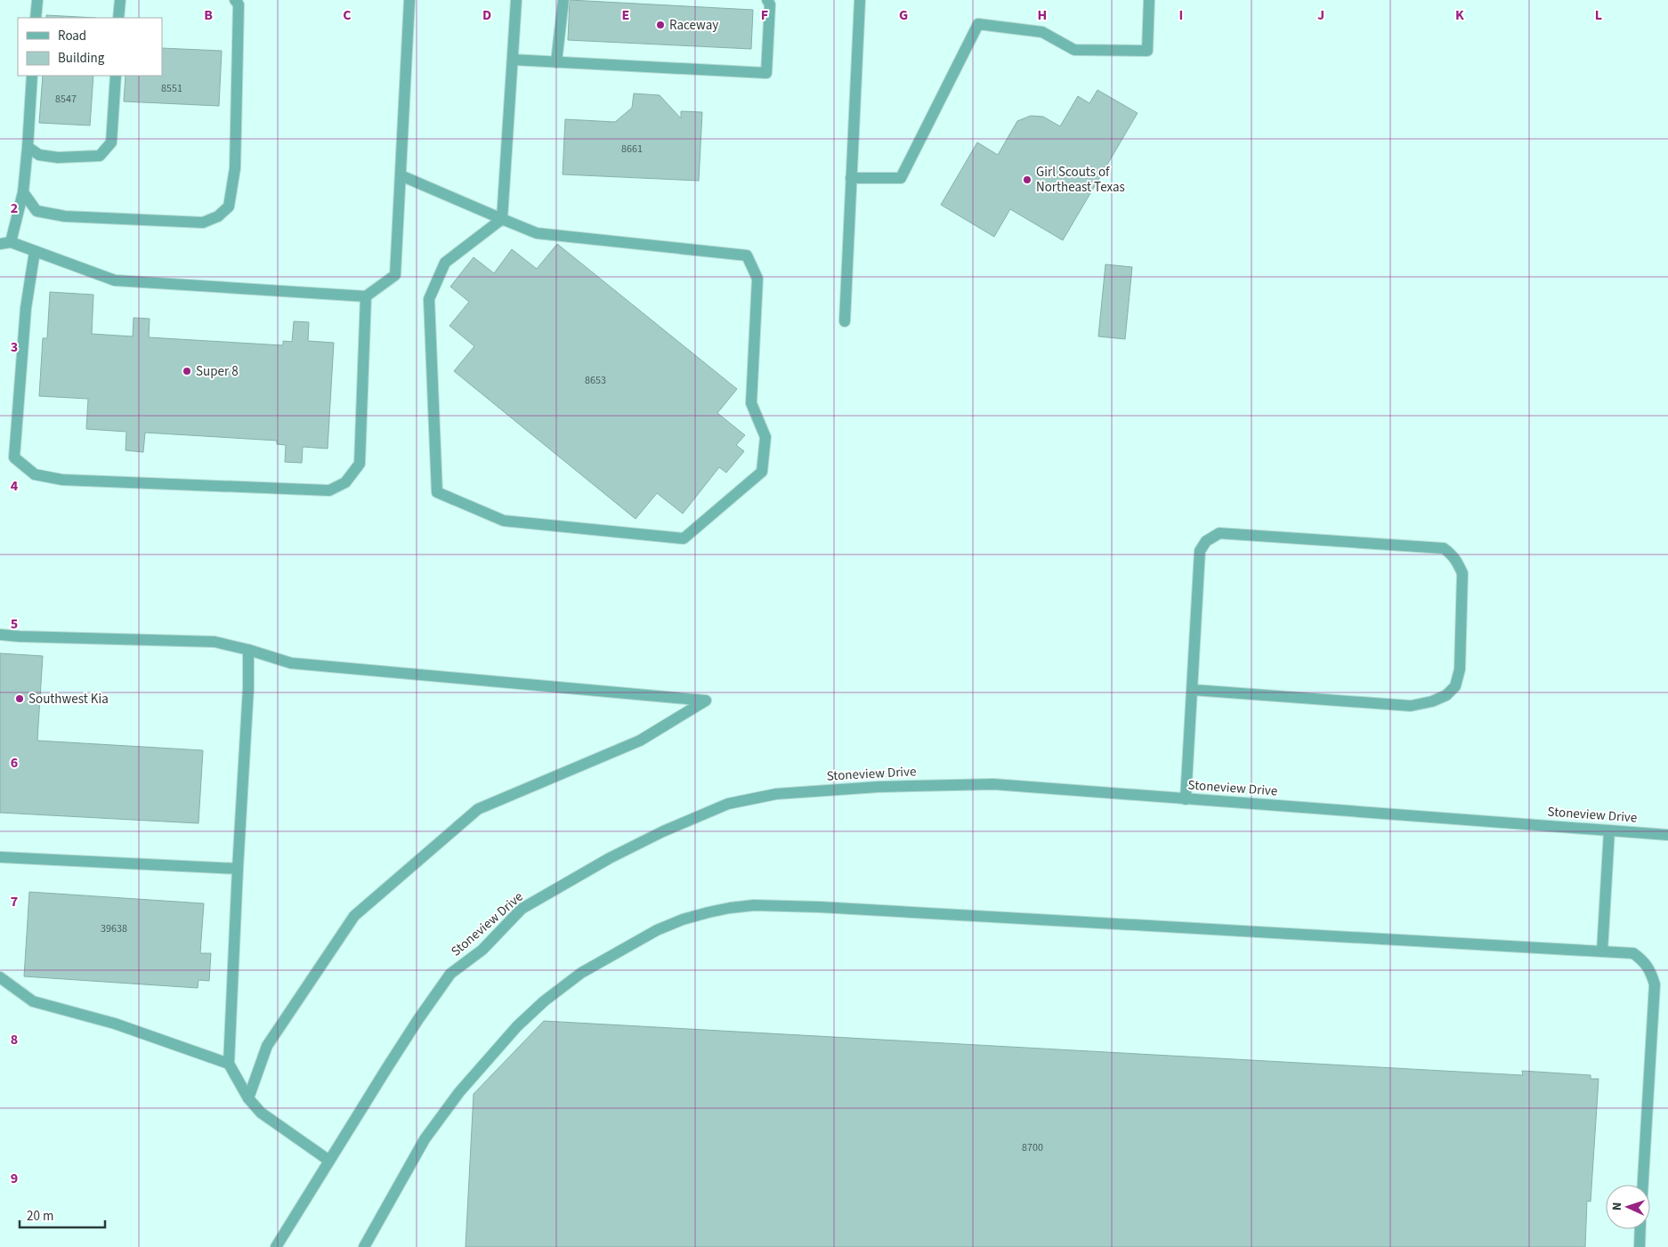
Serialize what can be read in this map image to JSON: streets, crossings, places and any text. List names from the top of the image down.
{
  "streets": {
    "street": ["Stoneview Drive"]
  },
  "places": [
    "Raceway",
    "Girl Scouts of Northeast Texas",
    "Super 8",
    "Southwest Kia"
  ],
  "house_numbers": [
    "8551",
    "8547",
    "8661",
    "8653",
    "39638",
    "8700"
  ],
  "legend": ["Road", "Building"],
  "scale_bar": "20 m",
  "north": "left",
  "grid": {
    "columns": [
      "B",
      "C",
      "D",
      "E",
      "F",
      "G",
      "H",
      "I",
      "J",
      "K",
      "L"
    ],
    "rows": [
      "2",
      "3",
      "4",
      "5",
      "6",
      "7",
      "8",
      "9"
    ]
  }
}
